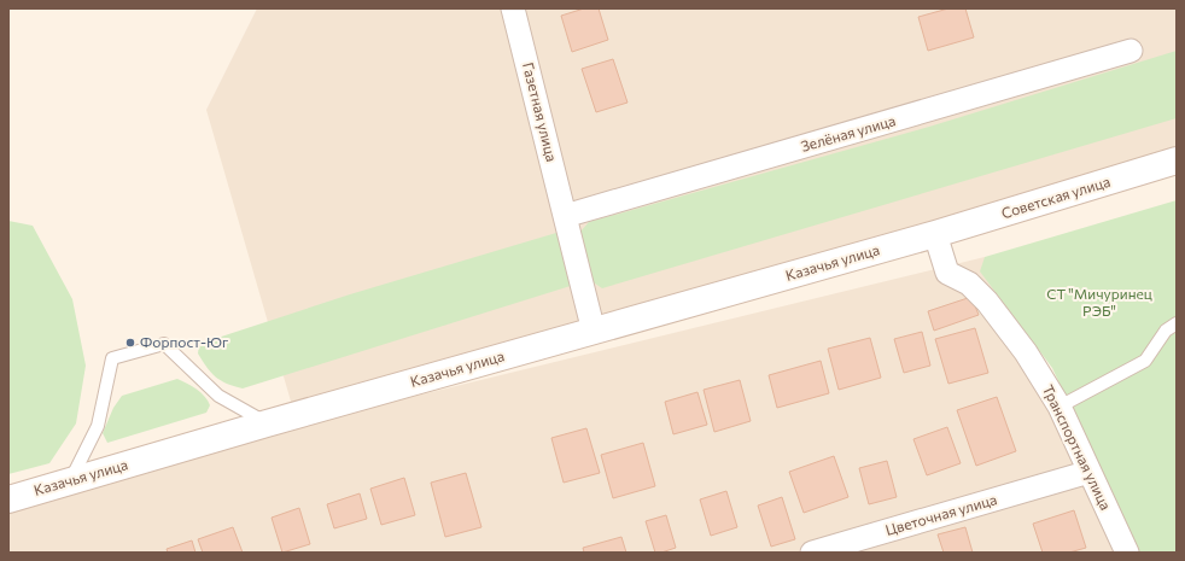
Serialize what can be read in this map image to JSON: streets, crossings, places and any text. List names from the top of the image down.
{
  "streets": {
    "main road": ["Советская улица", "Казачья улица"],
    "street": [
      "Газетная улица",
      "Зелёная улица",
      "Транспортная улица",
      "Цветочная улица"
    ]
  },
  "crossings": [
    ["Газетная улица", "Зелёная улица"],
    ["Газетная улица", "Казачья улица"],
    ["Советская улица", "Казачья улица"],
    ["Советская улица", "Транспортная улица"],
    ["Транспортная улица", "Цветочная улица"]
  ],
  "parks": ["СТ \"Мичуринец РЭБ\""],
  "places": ["Форпост-Юг"]
}
